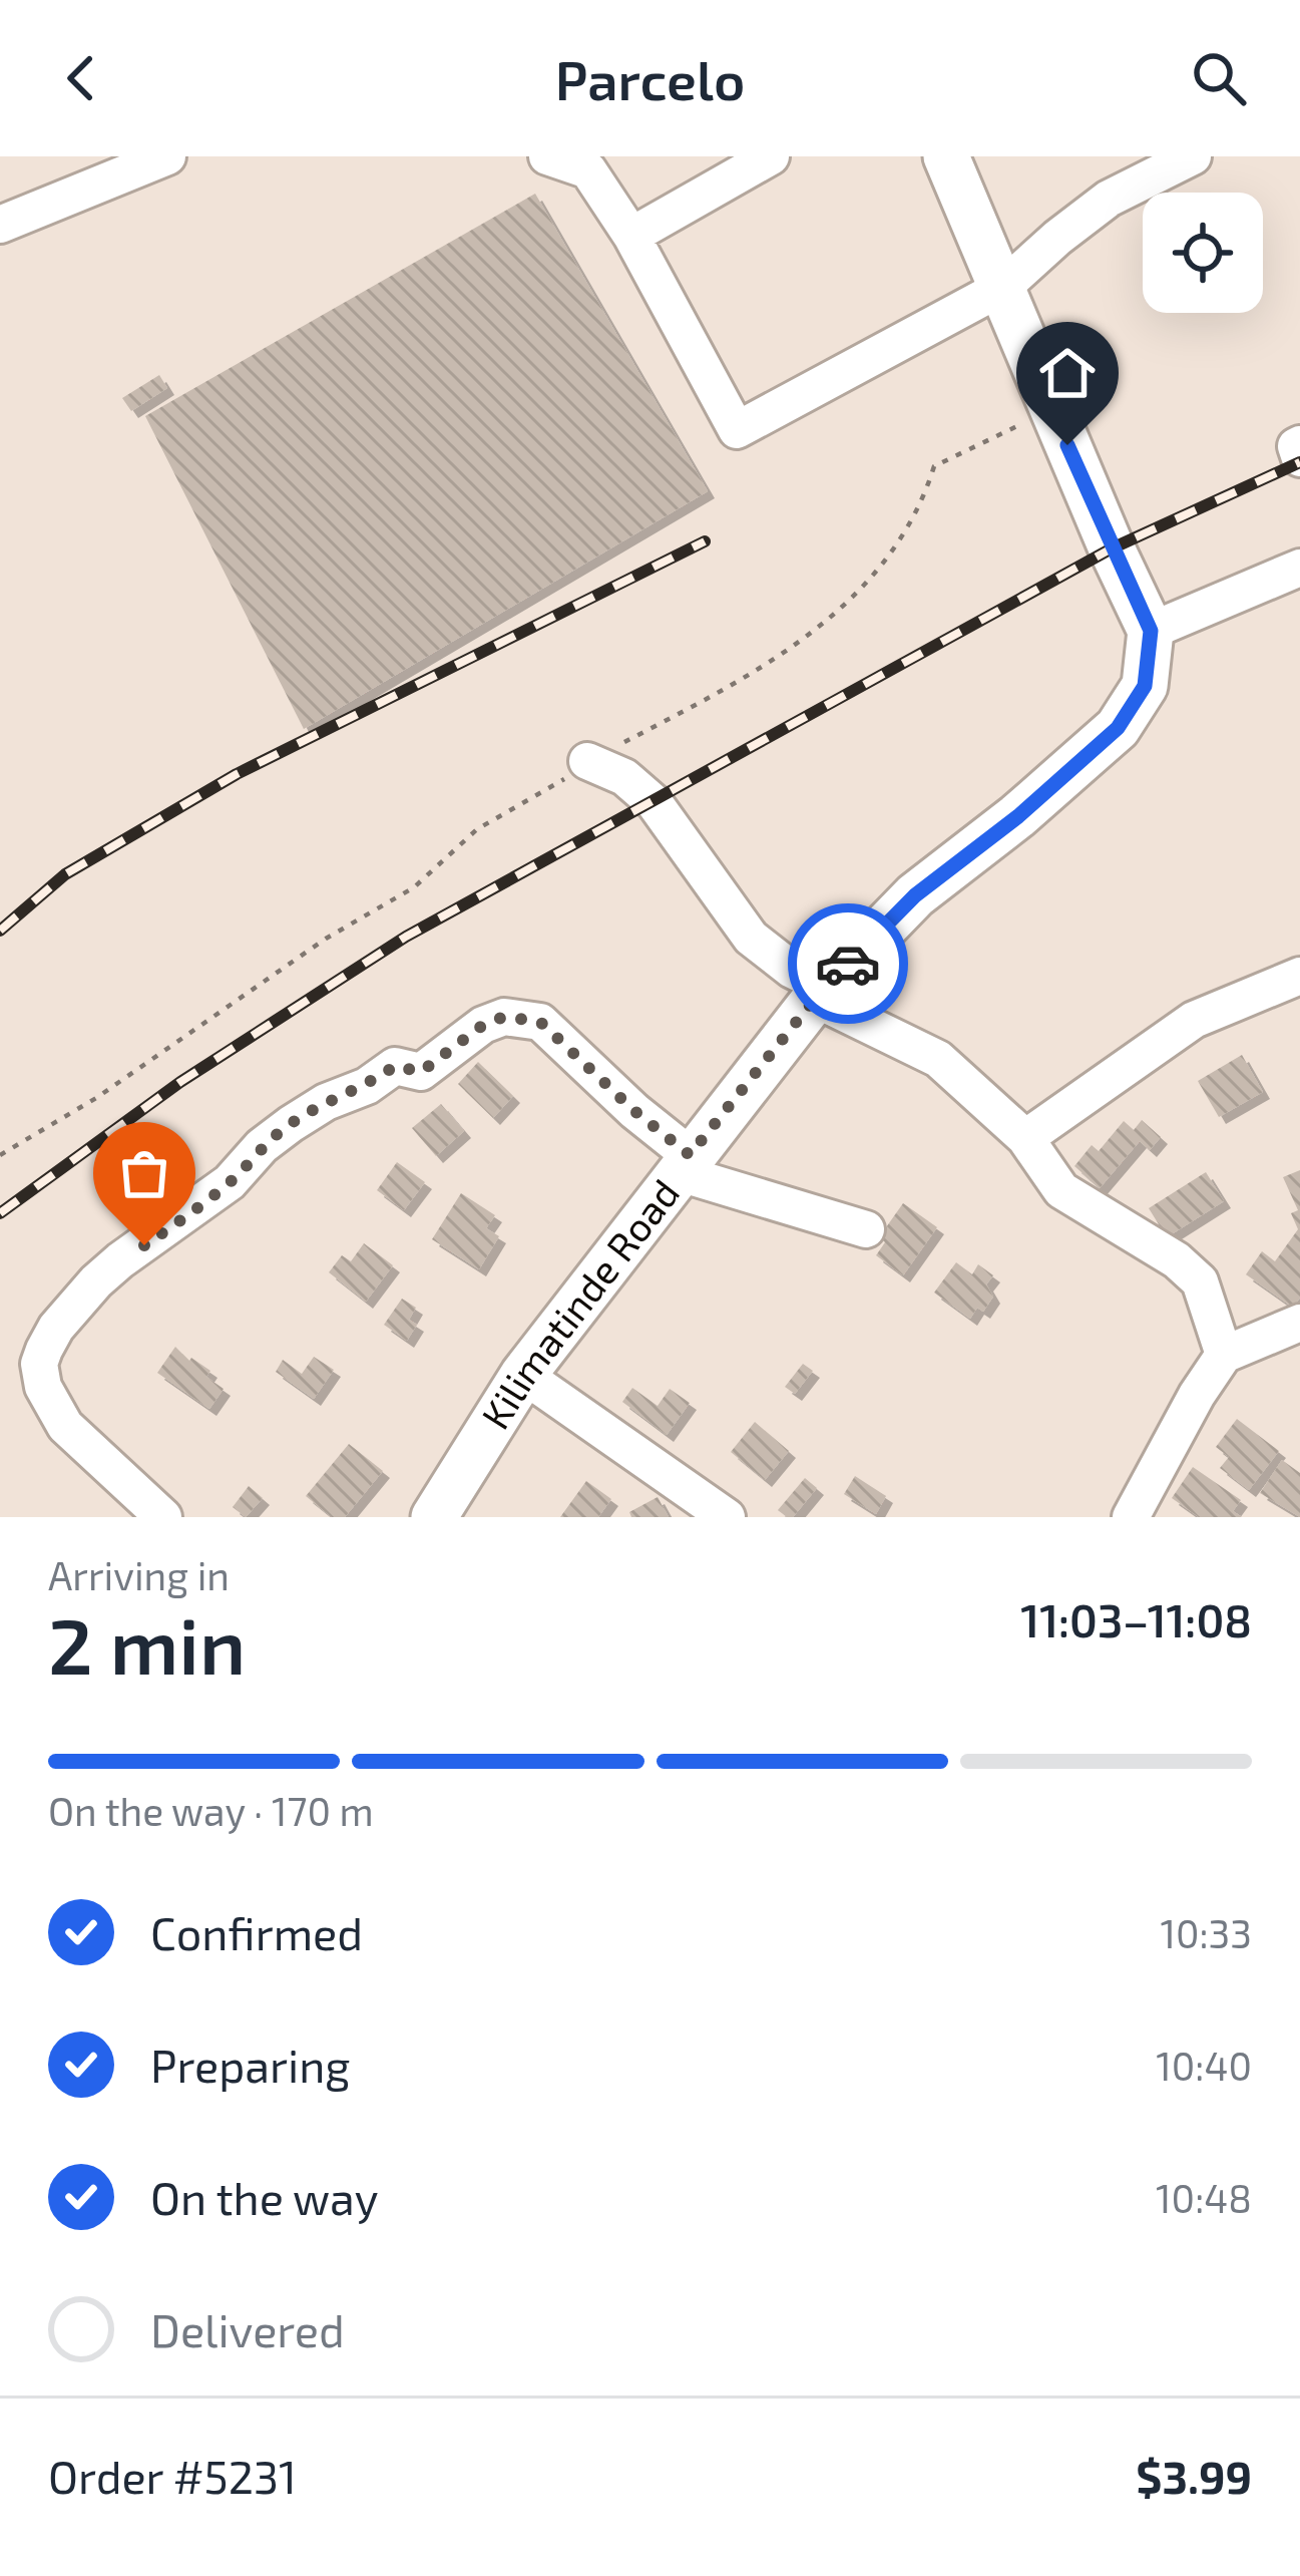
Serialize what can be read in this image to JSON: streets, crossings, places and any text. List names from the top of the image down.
{
  "streets": {
    "main road": ["Kilimatinde Road"]
  },
  "page": {
    "header": "Parcelo",
    "heading": ["2 min", "Arriving in", "11:03–11:08"],
    "panel": ["Order #5231", "$3.99"],
    "bar": "On the way · 170 m",
    "list": [
      ["Confirmed", "10:33"],
      ["Preparing", "10:40"],
      ["On the way", "10:48"],
      "Delivered"
    ]
  }
}
